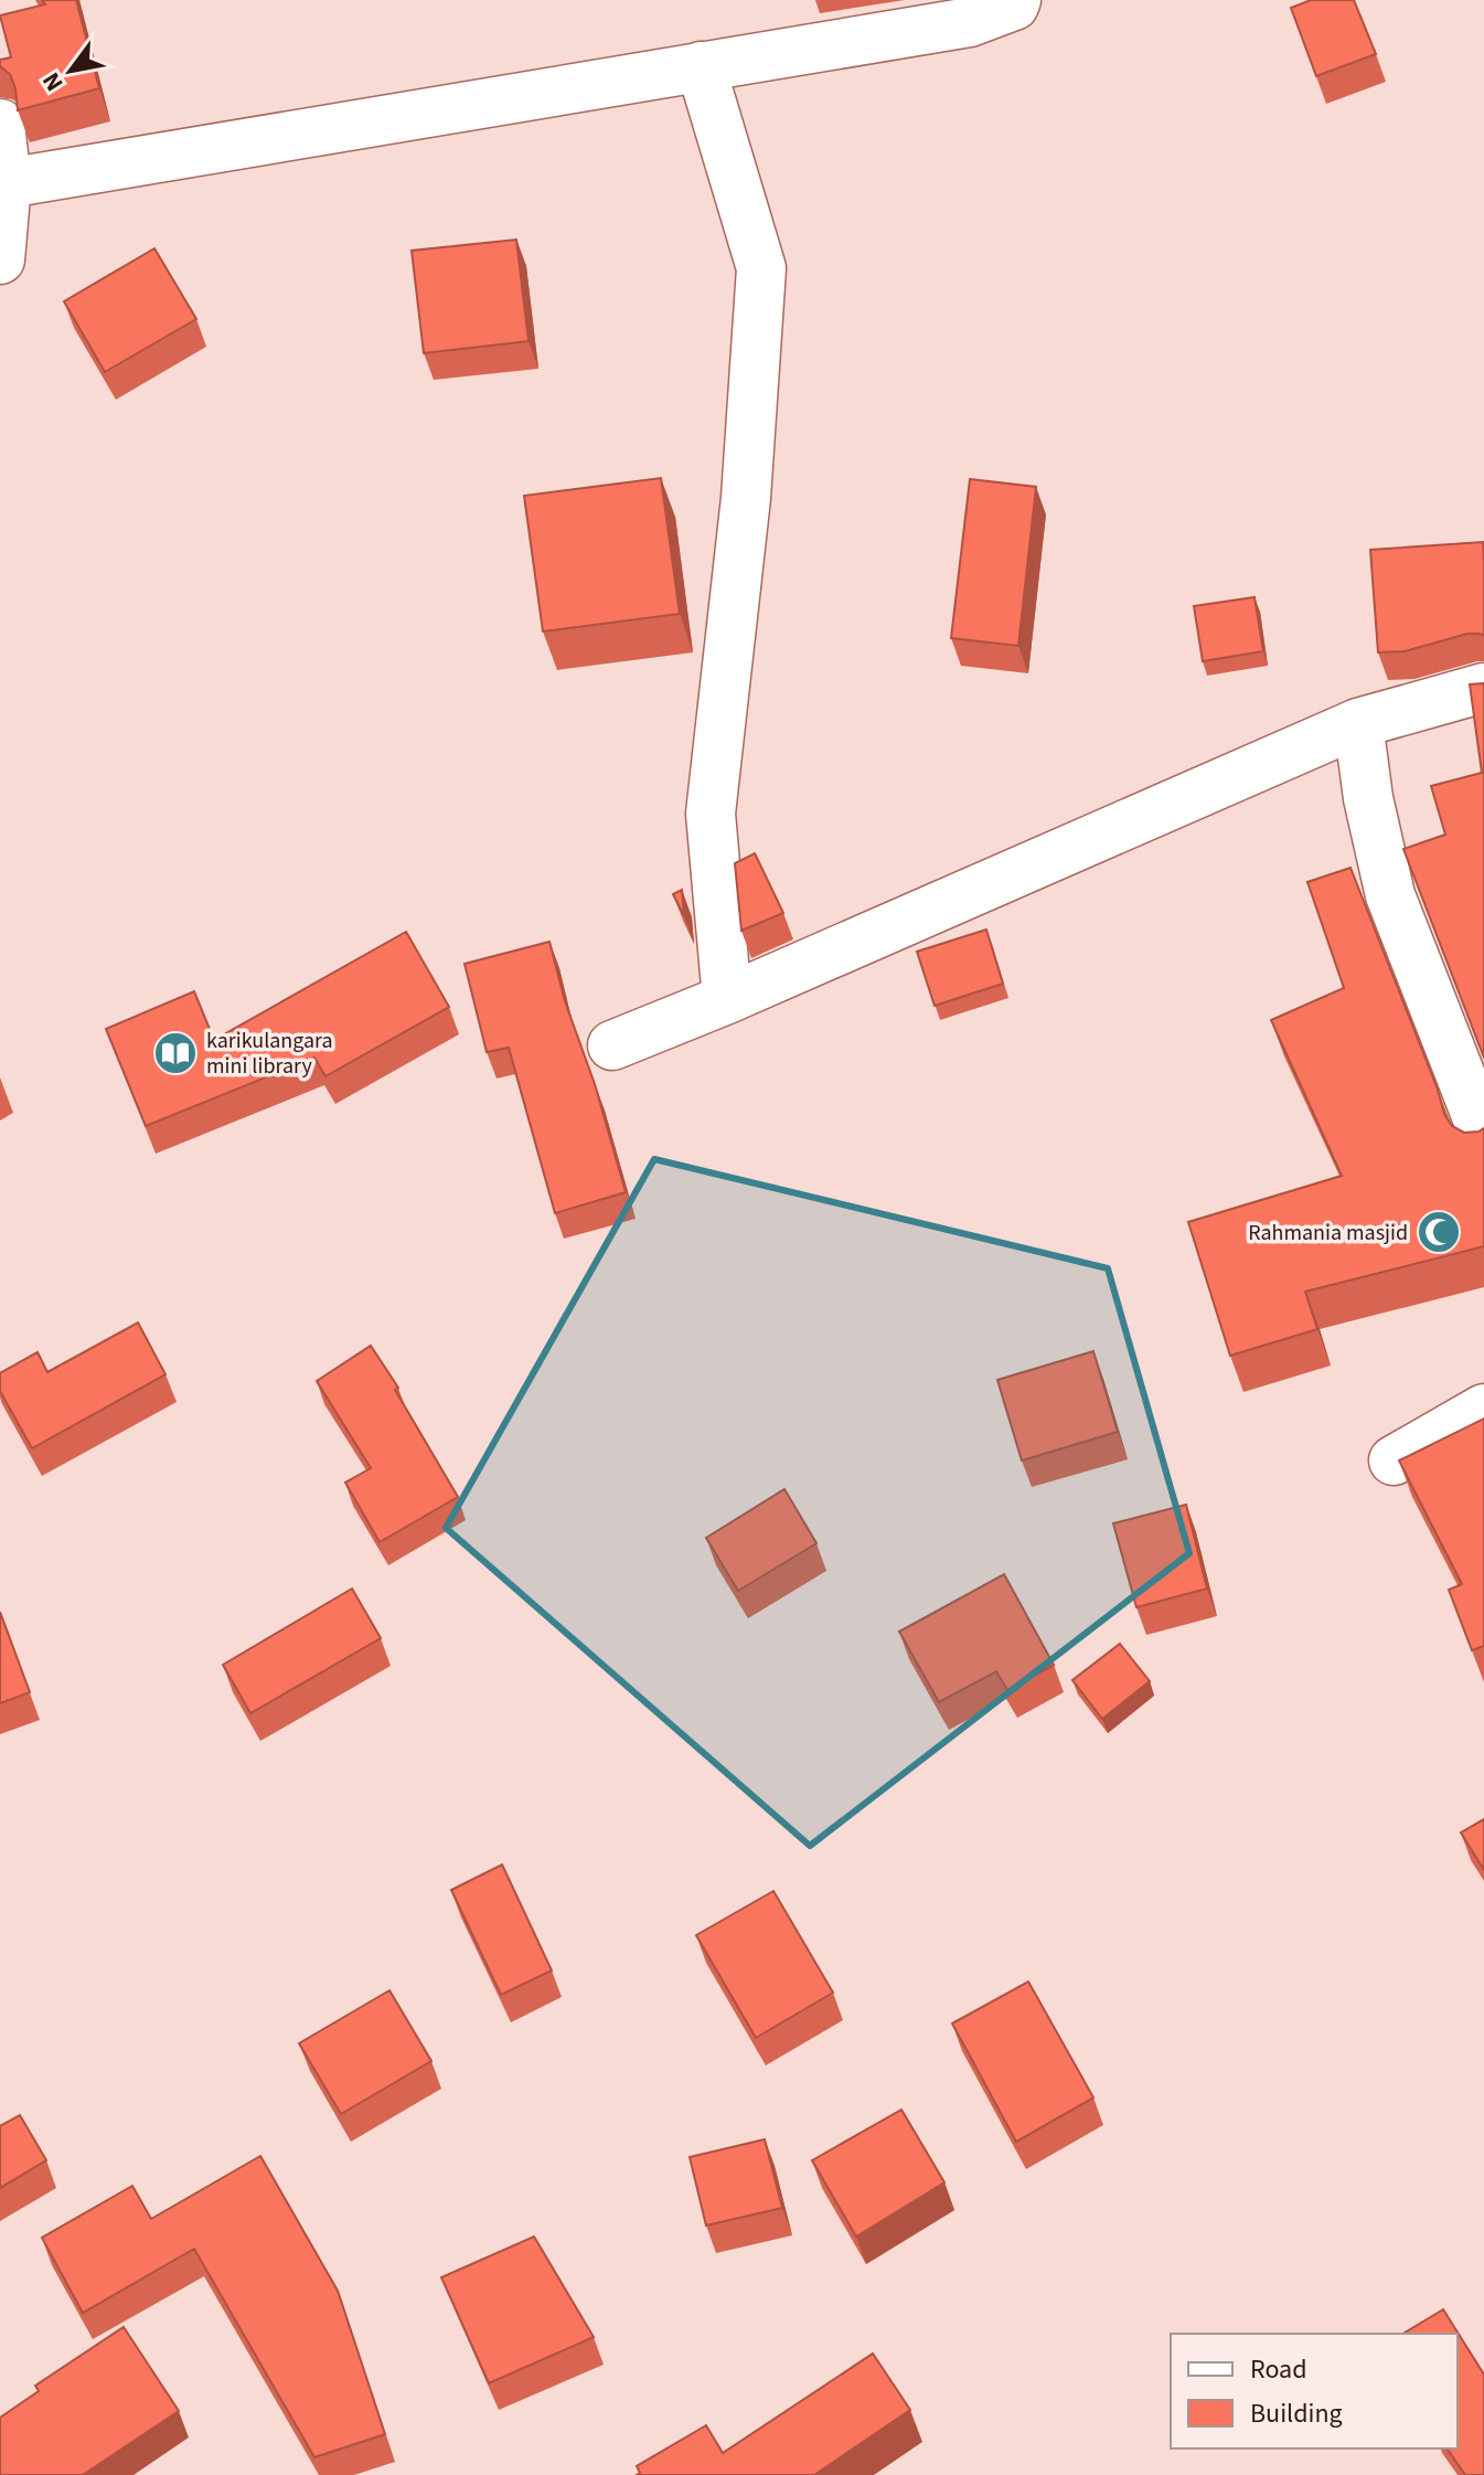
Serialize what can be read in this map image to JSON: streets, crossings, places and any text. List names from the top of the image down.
{
  "places": {
    "library": ["karikulangara mini library"],
    "mosque": ["Rahmania masjid"]
  },
  "legend": ["Road", "Building"],
  "north": "bottom left"
}
